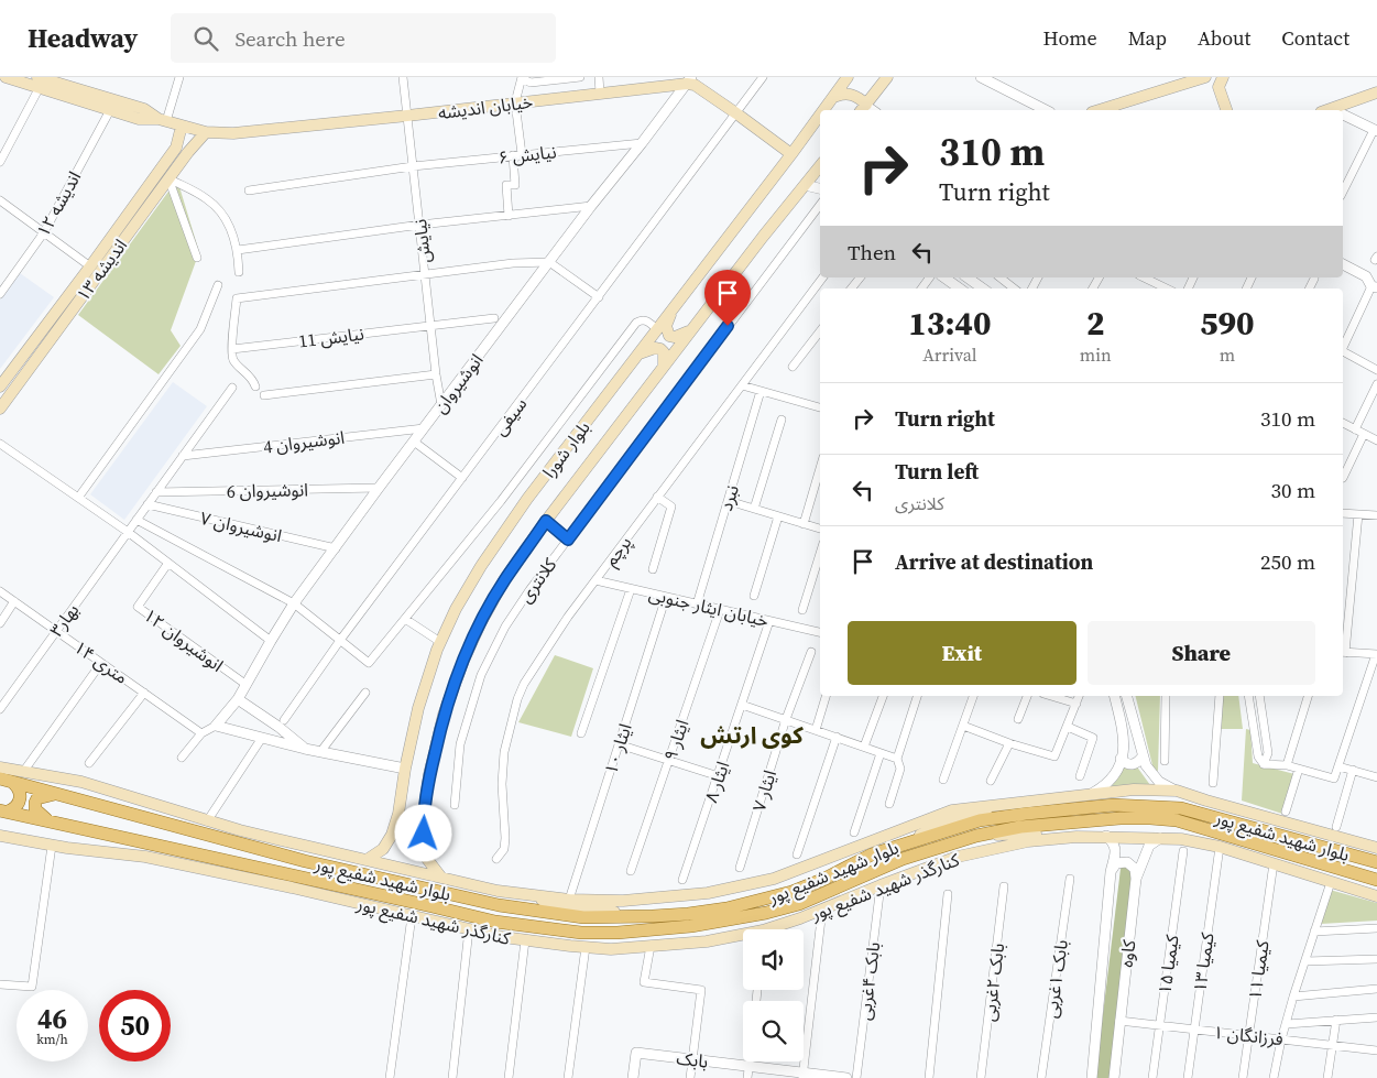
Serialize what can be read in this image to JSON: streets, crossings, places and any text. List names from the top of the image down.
{
  "streets": {
    "main road": [
      "خیابان اندیشه",
      "اندیشه ۱۳",
      "بلوار شورا",
      "بلوار شهید شفیع پور",
      "کنارگذر شهید شفیع پور"
    ],
    "street": [
      "نیایش ۶",
      "اندیشه ۱۲",
      "نیایش",
      "نیایش 11",
      "انوشیروان",
      "سیفی",
      "انوشیروان 4",
      "انوشیروان 6",
      "نبرد",
      "انوشیروان ۷",
      "پرچم",
      "کلانتری",
      "خیابان ایثار جنوبی",
      "بهار۳",
      "انوشیروان ۱۲",
      "۱۴ متری",
      "ایثار ۹",
      "ایثار ۱۰",
      "ایثار ۸",
      "ایثار ۷",
      "کاوه",
      "کیمیا ۱۳",
      "کیمیا ۱۵",
      "کیمیا ۱۱",
      "بابک ۱غربی",
      "بابک ۴غربی",
      "بابک ۲غربی",
      "فرزانگان ۱",
      "بابک"
    ]
  },
  "crossings": [
    ["خیابان اندیشه", "اندیشه ۱۲"],
    ["خیابان اندیشه", "نیایش"],
    ["خیابان اندیشه", "اندیشه ۱۳"],
    ["خیابان اندیشه", "انوشیروان"],
    ["نیایش ۶", "نیایش"],
    ["نیایش ۶", "انوشیروان"],
    ["نیایش", "نیایش 11"],
    ["نیایش", "انوشیروان"],
    ["انوشیروان", "انوشیروان 4"],
    ["انوشیروان", "انوشیروان 6"],
    ["انوشیروان", "انوشیروان ۷"],
    ["انوشیروان", "انوشیروان ۱۲"],
    ["انوشیروان 4", "بهار۳"],
    ["انوشیروان 6", "بهار۳"],
    ["نبرد", "خیابان ایثار جنوبی"],
    ["انوشیروان ۷", "بهار۳"],
    ["پرچم", "خیابان ایثار جنوبی"],
    ["خیابان ایثار جنوبی", "ایثار ۹"],
    ["خیابان ایثار جنوبی", "ایثار ۱۰"],
    ["خیابان ایثار جنوبی", "ایثار ۸"],
    ["بهار۳", "۱۴ متری"],
    ["کنارگذر شهید شفیع پور", "کاوه"],
    ["کنارگذر شهید شفیع پور", "کیمیا ۱۳"],
    ["کنارگذر شهید شفیع پور", "کیمیا ۱۱"],
    ["کنارگذر شهید شفیع پور", "بابک ۴غربی"],
    ["کاوه", "فرزانگان ۱"],
    ["کیمیا ۱۳", "فرزانگان ۱"],
    ["کیمیا ۱۵", "فرزانگان ۱"],
    ["کیمیا ۱۱", "فرزانگان ۱"]
  ],
  "districts": ["کوی ارتش"],
  "page": {
    "header": "Headway",
    "search": "Search here",
    "nav": [
      "Home",
      "Map",
      "About",
      "Contact"
    ],
    "turn": ["310 m", "Turn right"],
    "then": "Then",
    "eta": [
      "13:40",
      "Arrival",
      "2",
      "min",
      "590",
      "m"
    ],
    "list": [
      {
        "name": "Turn right",
        "value": "310 m"
      },
      {
        "name": "Turn left",
        "note": "کلانتری",
        "value": "30 m"
      },
      {
        "name": "Arrive at destination",
        "value": "250 m"
      }
    ],
    "buttons": ["Exit", "Share"],
    "speed": "46 km/h",
    "limit": "50"
  }
}
